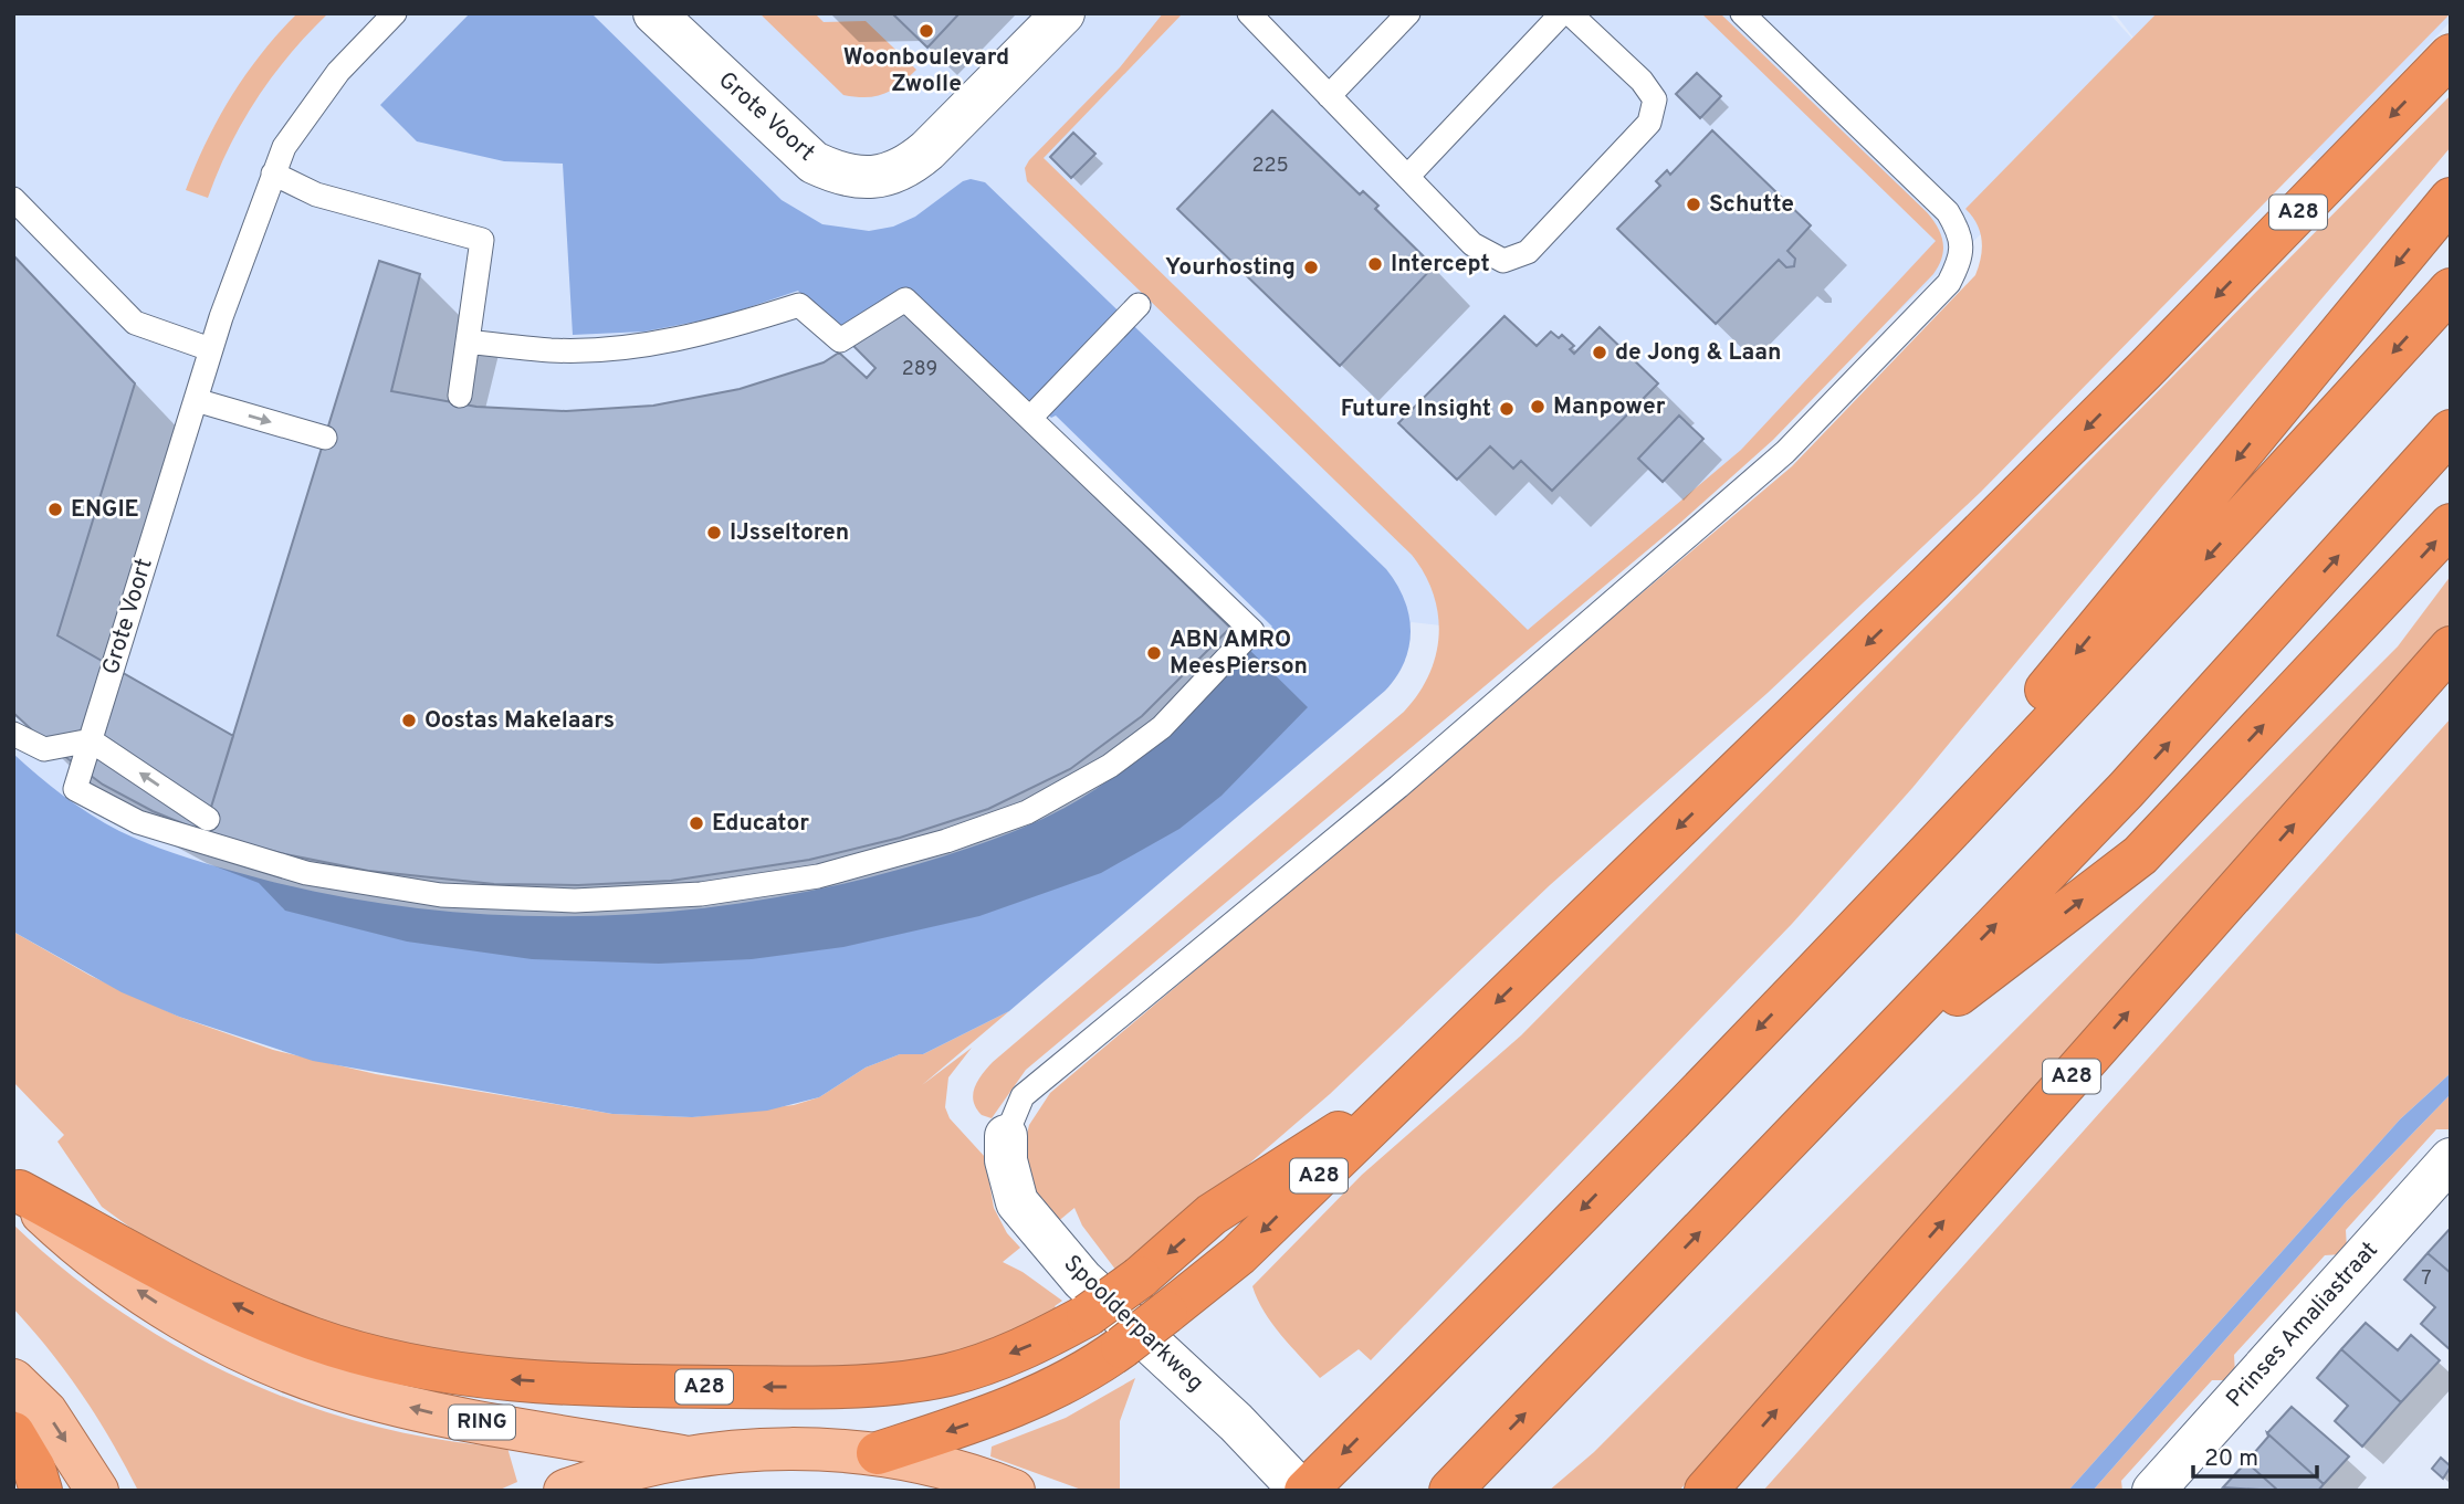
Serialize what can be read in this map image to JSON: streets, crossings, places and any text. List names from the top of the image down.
{
  "streets": {
    "highway": ["A28", "RING"],
    "street": ["Grote Voort", "Spoolderparkweg", "Prinses Amaliastraat"]
  },
  "crossings": [
    ["A28", "RING"]
  ],
  "places": [
    "Woonboulevard Zwolle",
    "Schutte",
    "Intercept",
    "Yourhosting",
    "de Jong & Laan",
    "Manpower",
    "Future Insight",
    "ENGIE",
    "IJsseltoren",
    "ABN AMRO MeesPierson",
    "Oostas Makelaars",
    "Educator"
  ],
  "house_numbers": ["225", "289", "7"],
  "scale_bar": "20 m"
}
